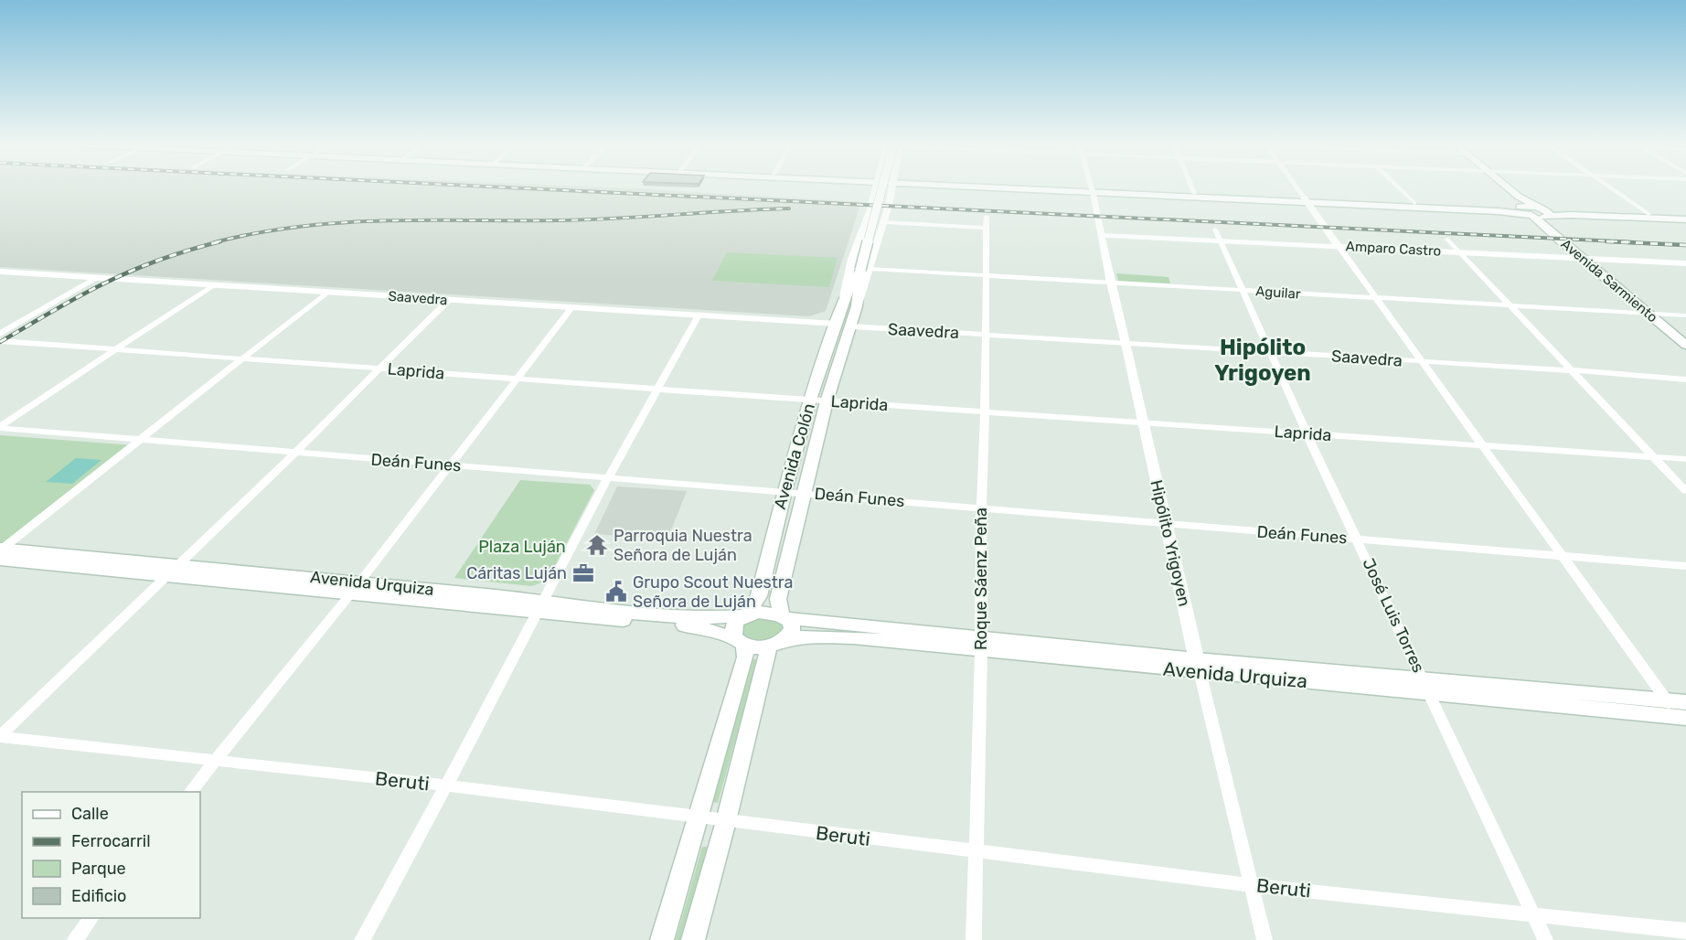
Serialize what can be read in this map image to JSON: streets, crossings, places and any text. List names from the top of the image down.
{
  "streets": {
    "main road": ["Avenida Sarmiento", "Avenida Colón", "Avenida Urquiza"],
    "street": [
      "Amparo Castro",
      "Aguilar",
      "Saavedra",
      "Laprida",
      "Deán Funes",
      "Hipólito Yrigoyen",
      "Roque Sáenz Peña",
      "José Luis Torres",
      "Beruti"
    ]
  },
  "crossings": [
    ["Amparo Castro", "Avenida Sarmiento"],
    ["Amparo Castro", "Hipólito Yrigoyen"],
    ["Amparo Castro", "José Luis Torres"],
    ["Avenida Sarmiento", "Aguilar"],
    ["Aguilar", "Avenida Colón"],
    ["Aguilar", "Hipólito Yrigoyen"],
    ["Aguilar", "Roque Sáenz Peña"],
    ["Aguilar", "José Luis Torres"],
    ["Saavedra", "Avenida Colón"],
    ["Saavedra", "Hipólito Yrigoyen"],
    ["Saavedra", "Roque Sáenz Peña"],
    ["Saavedra", "José Luis Torres"],
    ["Laprida", "Avenida Colón"],
    ["Laprida", "Hipólito Yrigoyen"],
    ["Laprida", "Roque Sáenz Peña"],
    ["Laprida", "José Luis Torres"],
    ["Avenida Colón", "Deán Funes"],
    ["Avenida Colón", "Avenida Urquiza"],
    ["Deán Funes", "Hipólito Yrigoyen"],
    ["Deán Funes", "Roque Sáenz Peña"],
    ["Deán Funes", "José Luis Torres"],
    ["Hipólito Yrigoyen", "Avenida Urquiza"],
    ["Hipólito Yrigoyen", "Beruti"],
    ["Roque Sáenz Peña", "Avenida Urquiza"],
    ["Roque Sáenz Peña", "Beruti"],
    ["Avenida Urquiza", "José Luis Torres"],
    ["José Luis Torres", "Beruti"]
  ],
  "districts": ["Hipólito Yrigoyen"],
  "parks": ["Plaza Luján"],
  "places": {
    "temple": ["Parroquia Nuestra Señora de Luján"],
    "office": ["Cáritas Luján"],
    "public building": ["Grupo Scout Nuestra Señora de Luján"]
  },
  "legend": [
    "Calle",
    "Ferrocarril",
    "Parque",
    "Edificio"
  ]
}
